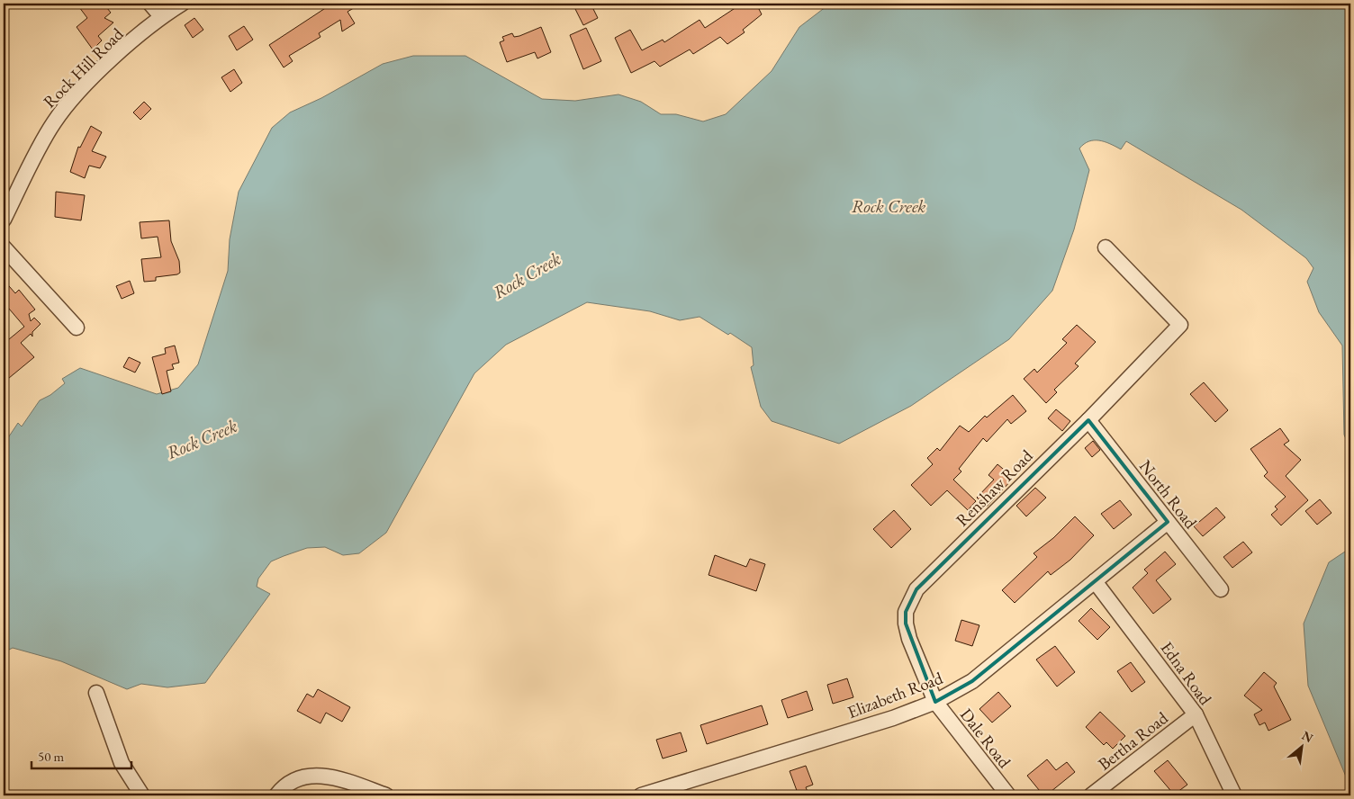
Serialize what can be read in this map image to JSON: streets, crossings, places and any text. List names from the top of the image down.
{
  "streets": {
    "street": [
      "Rock Hill Road",
      "Renshaw Road",
      "North Road",
      "Edna Road",
      "Elizabeth Road",
      "Dale Road",
      "Bertha Road"
    ]
  },
  "crossings": [
    ["Renshaw Road", "North Road"],
    ["Renshaw Road", "Elizabeth Road"],
    ["Renshaw Road", "Dale Road"],
    ["North Road", "Elizabeth Road"],
    ["Edna Road", "Elizabeth Road"],
    ["Edna Road", "Bertha Road"],
    ["Elizabeth Road", "Dale Road"]
  ],
  "water": ["Rock Creek"],
  "scale_bar": "50 m",
  "north": "top right"
}
